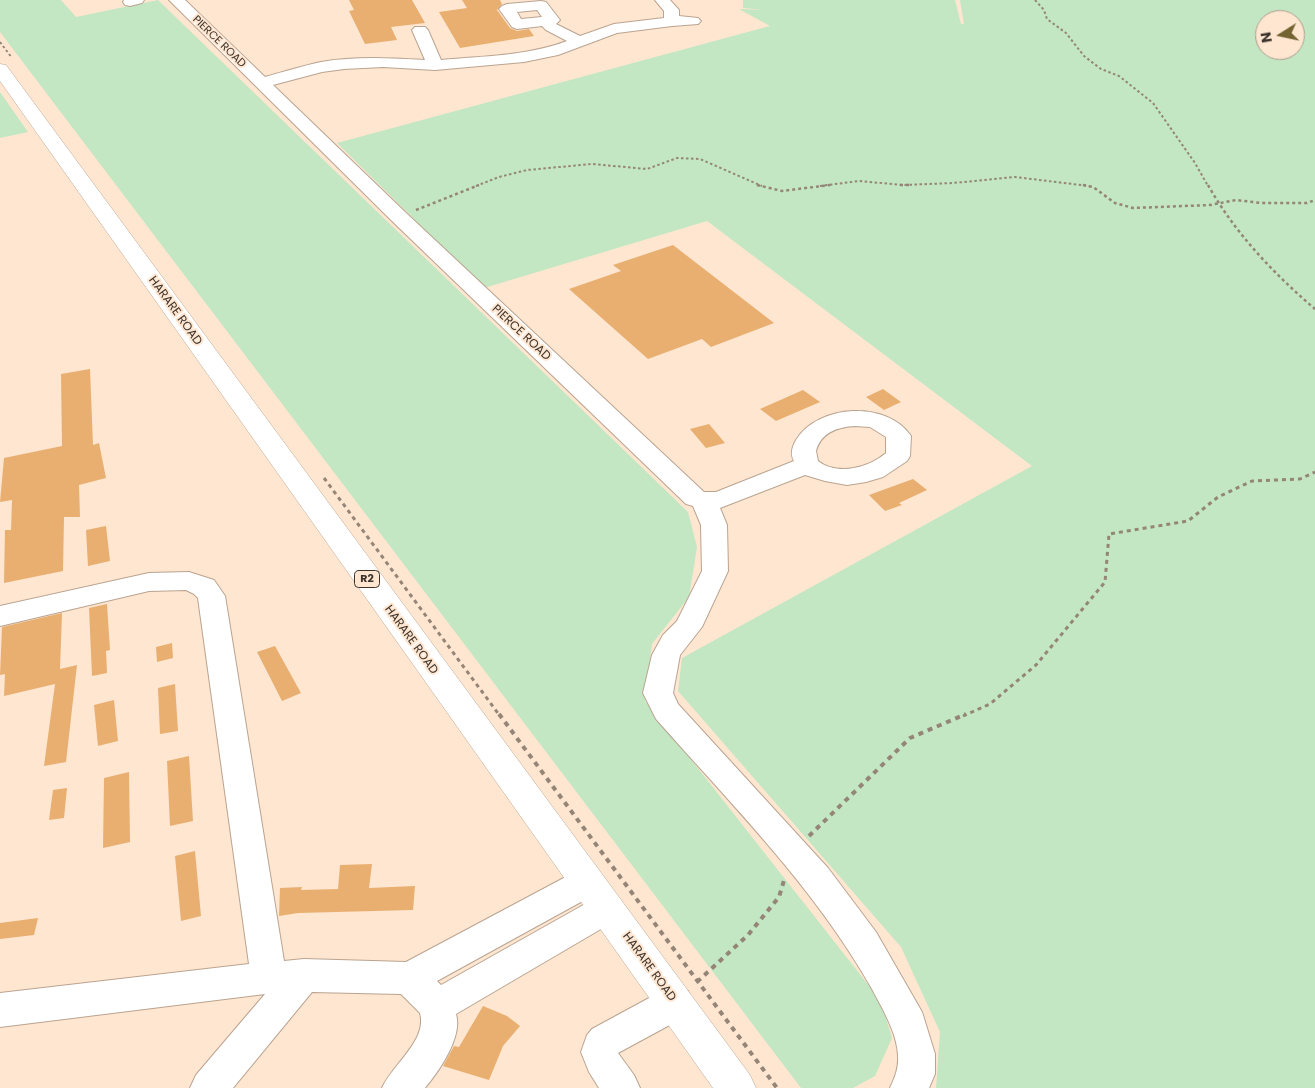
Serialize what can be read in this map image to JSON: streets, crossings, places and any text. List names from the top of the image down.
{
  "streets": {
    "highway": ["HARARE ROAD", "R2"],
    "street": ["PIERCE ROAD"]
  },
  "north": "left"
}
